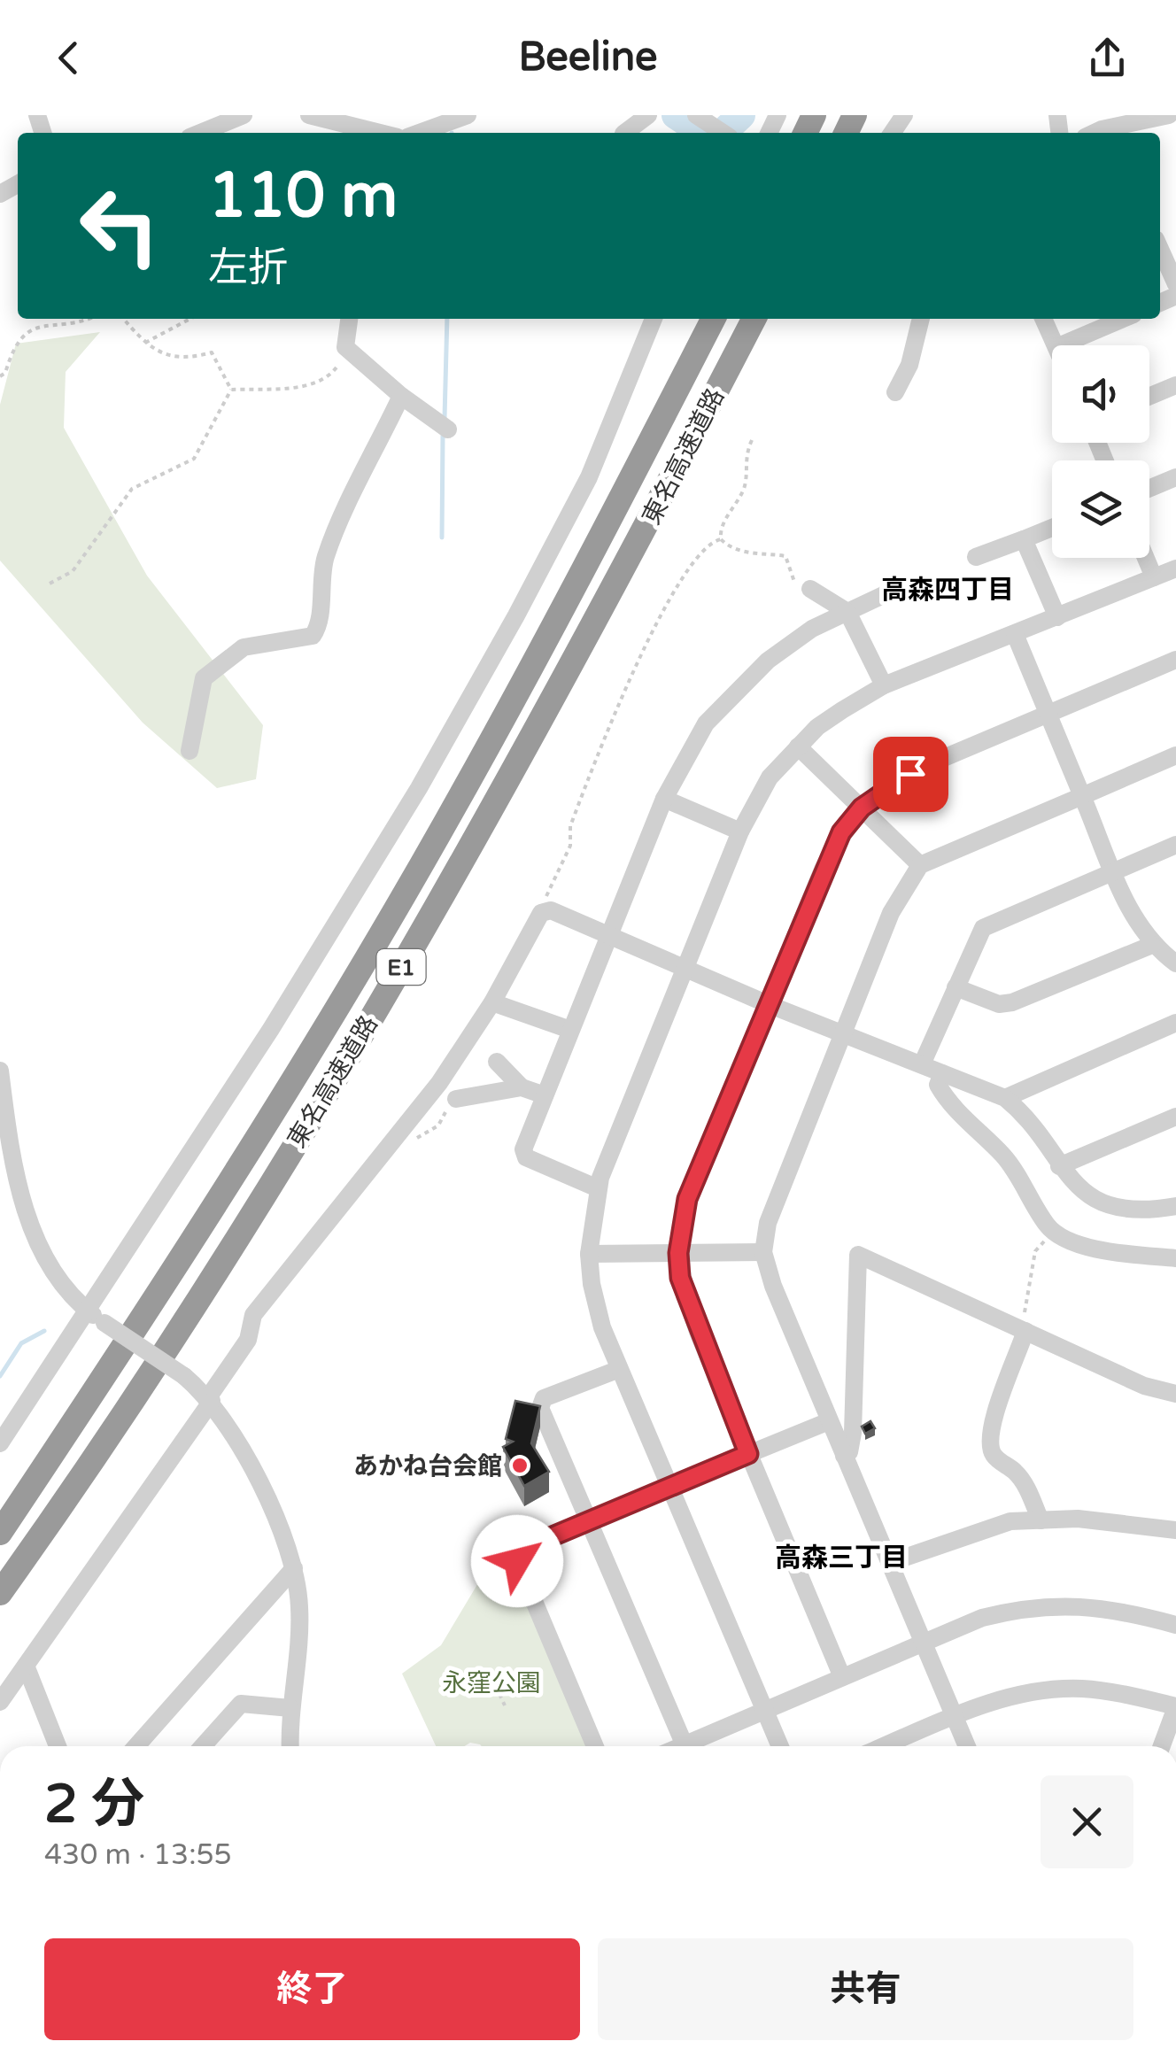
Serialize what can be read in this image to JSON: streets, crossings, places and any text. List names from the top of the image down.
{
  "streets": {
    "highway": ["東名高速道路", "E1"]
  },
  "districts": ["高森四丁目", "高森三丁目"],
  "parks": ["永窪公園"],
  "places": ["あかね台会館"],
  "page": {
    "header": "Beeline",
    "turn": ["110 m", "左折"],
    "heading": ["2 分", "430 m · 13:55"],
    "buttons": ["終了", "共有"]
  }
}
